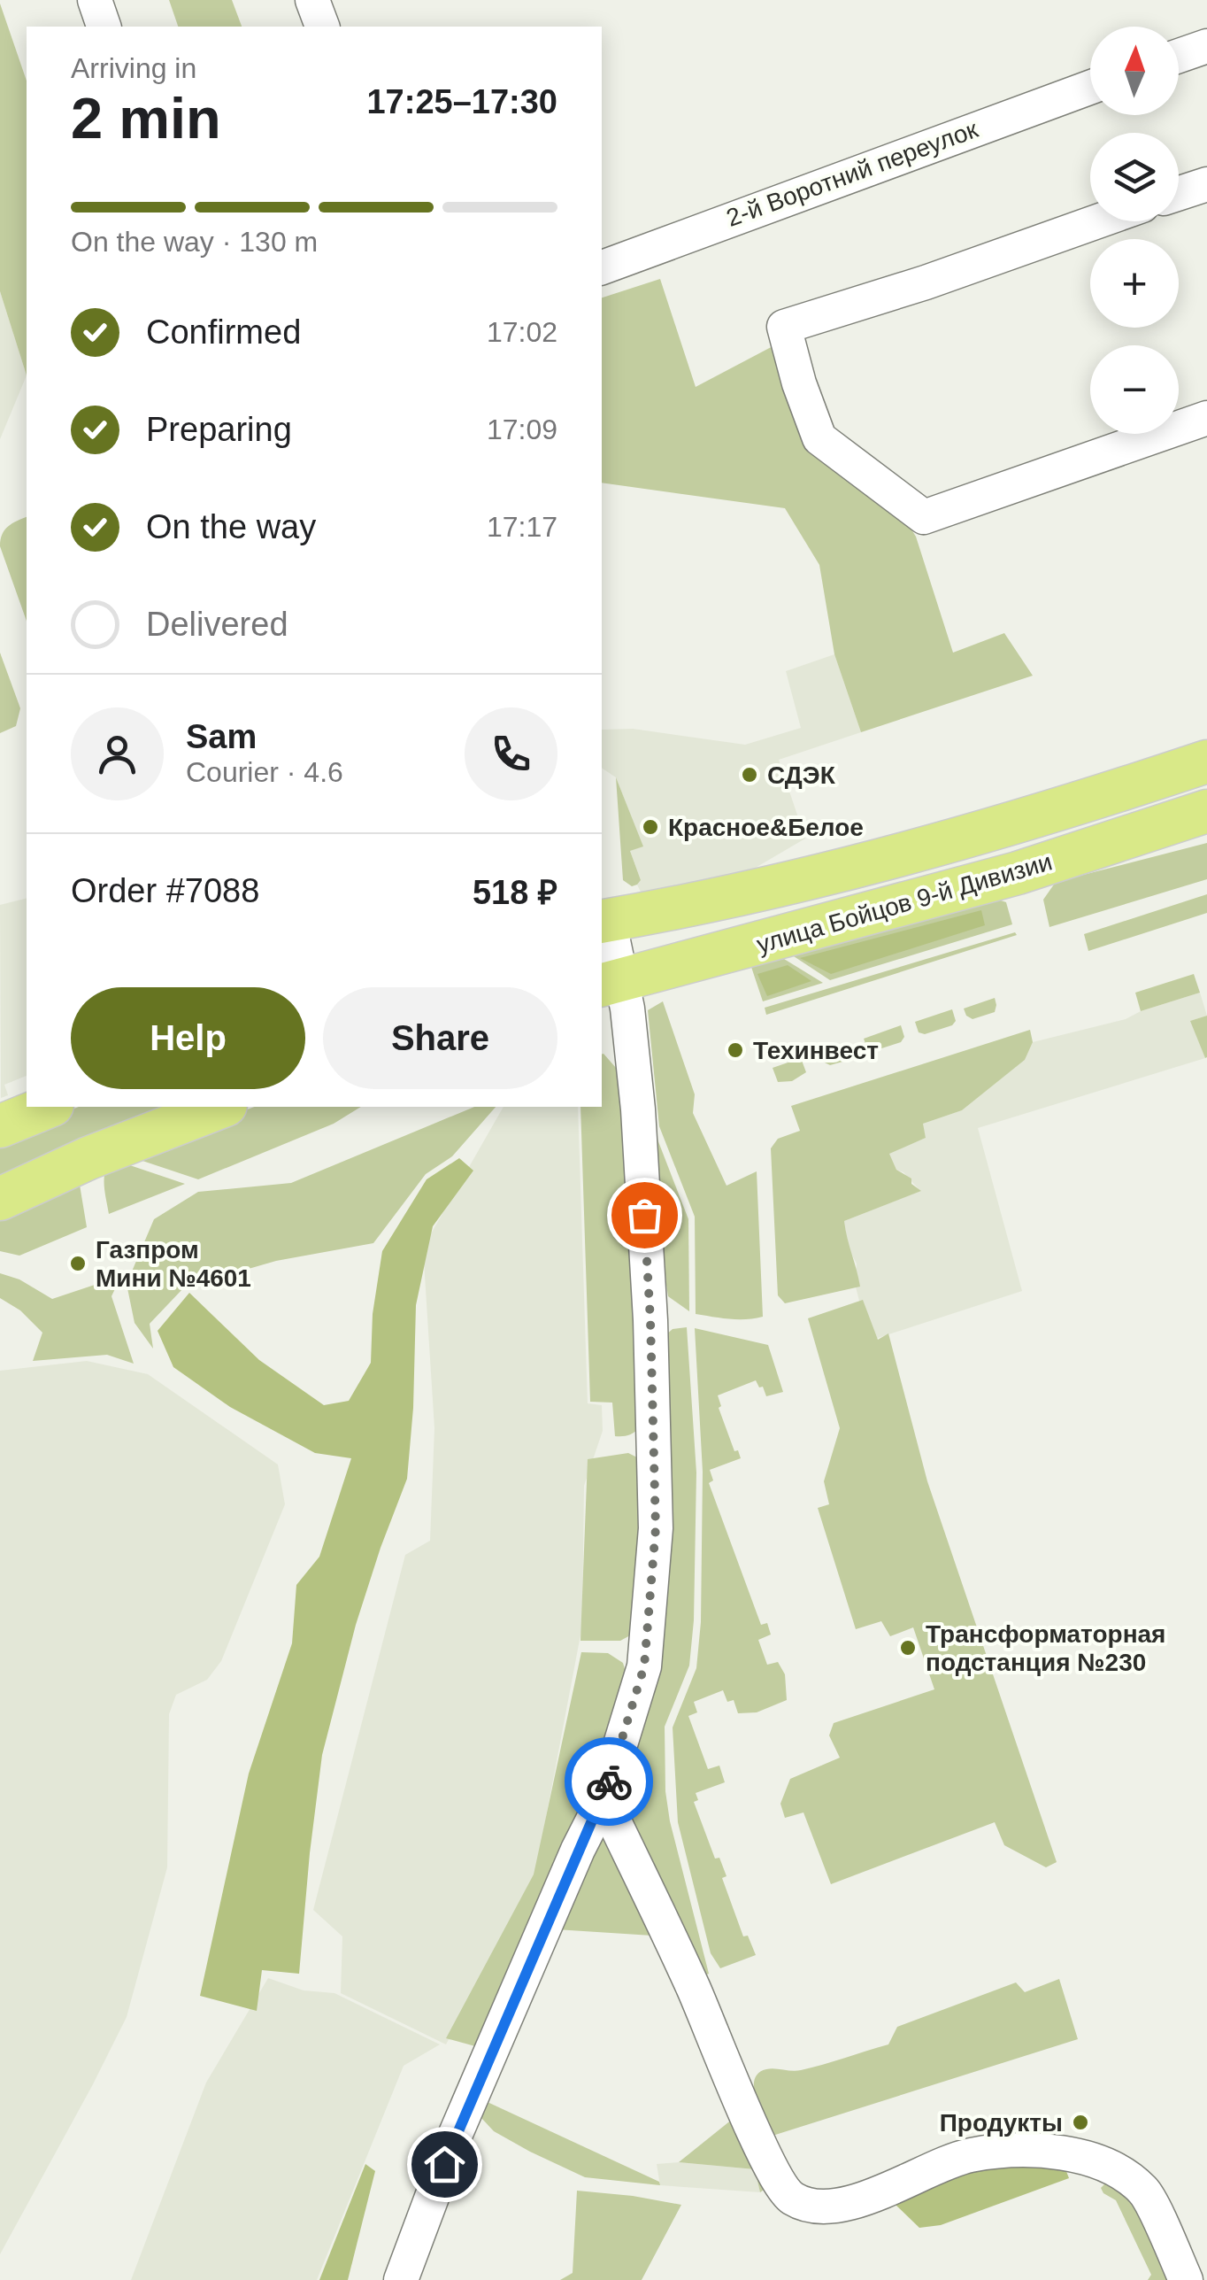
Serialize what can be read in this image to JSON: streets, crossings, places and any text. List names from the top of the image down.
{
  "streets": {
    "main road": ["улица Бойцов 9-й Дивизии"],
    "street": ["2-й Воротний переулок"]
  },
  "places": [
    "СДЭК",
    "Красное&Белое",
    "Техинвест",
    "Газпром Мини №4601",
    "Трансформаторная подстанция №230",
    "Продукты"
  ],
  "north": "top",
  "page": {
    "map_buttons": ["+", "−"],
    "heading": ["2 min", "Arriving in", "17:25–17:30"],
    "panel": [
      "Sam",
      "Courier · 4.6",
      "Order #7088",
      "518 ₽"
    ],
    "bar": "On the way · 130 m",
    "list": [
      ["Confirmed", "17:02"],
      ["Preparing", "17:09"],
      ["On the way", "17:17"],
      "Delivered"
    ],
    "buttons": ["Help", "Share"]
  }
}
